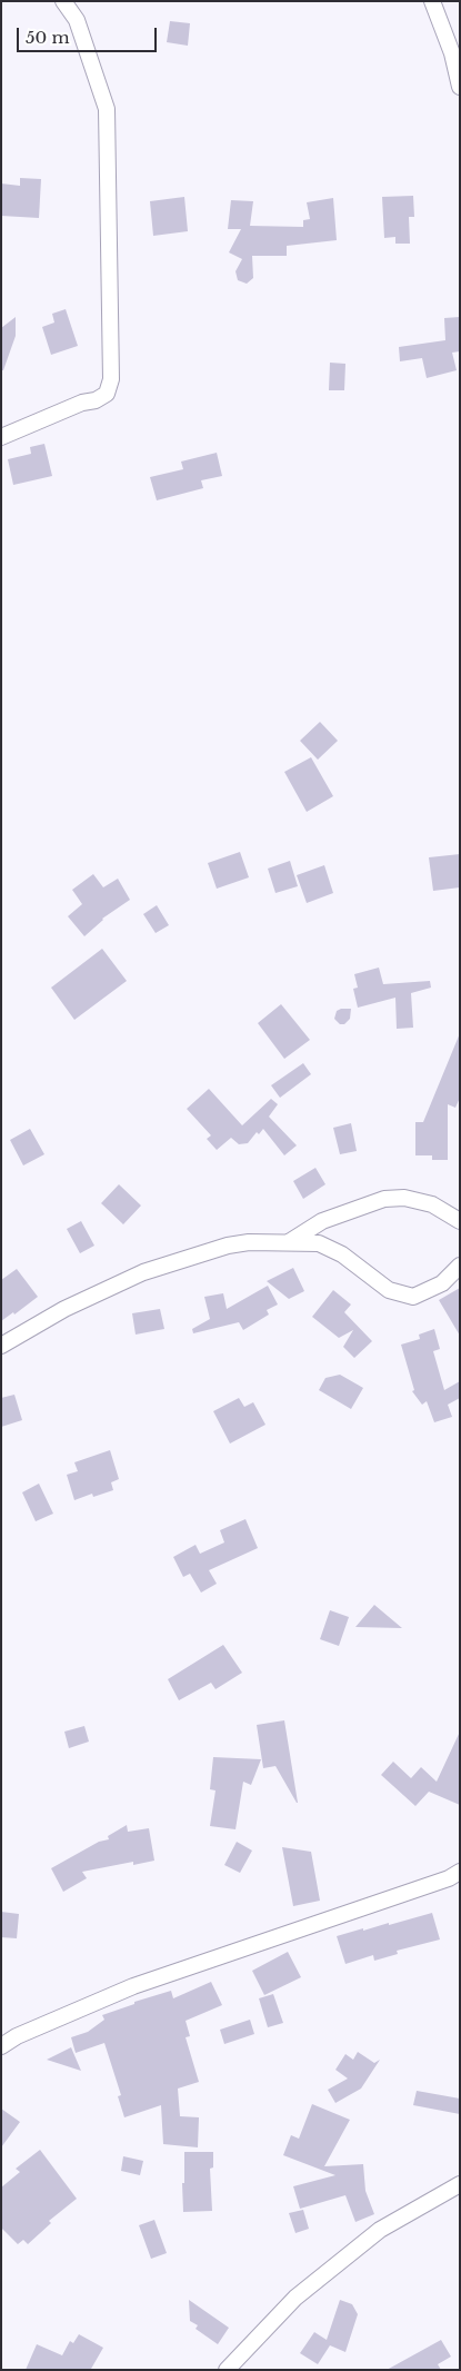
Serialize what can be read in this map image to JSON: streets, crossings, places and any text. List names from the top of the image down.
{
  "scale_bar": "50 m"
}
